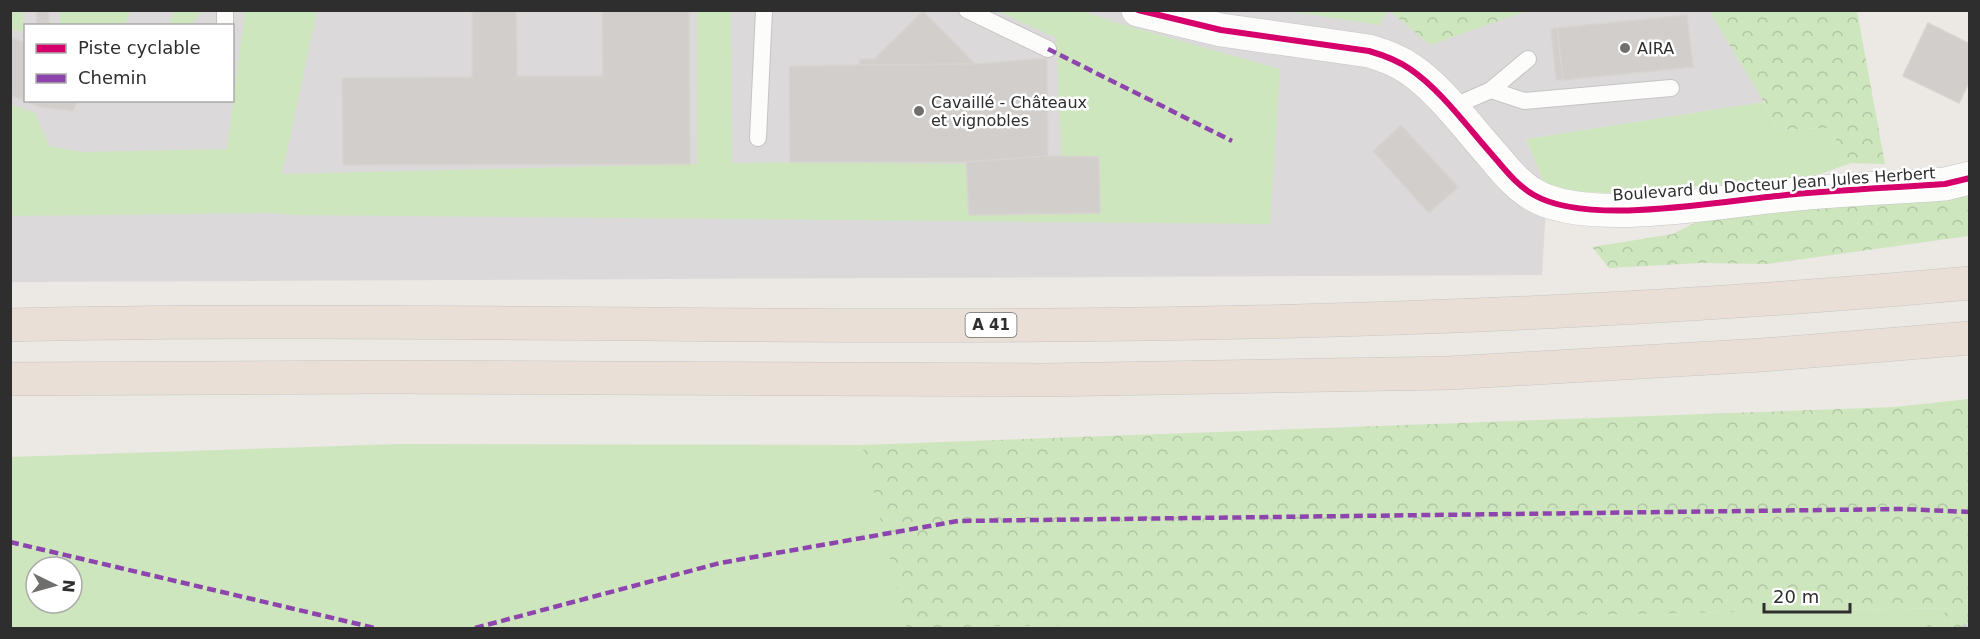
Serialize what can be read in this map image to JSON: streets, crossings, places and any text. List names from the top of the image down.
{
  "streets": {
    "highway": ["A 41"],
    "street": ["Boulevard du Docteur Jean Jules Herbert"]
  },
  "places": ["AIRA", "Cavaillé - Châteaux et vignobles"],
  "legend": ["Piste cyclable", "Chemin"],
  "scale_bar": "20 m",
  "north": "right"
}
